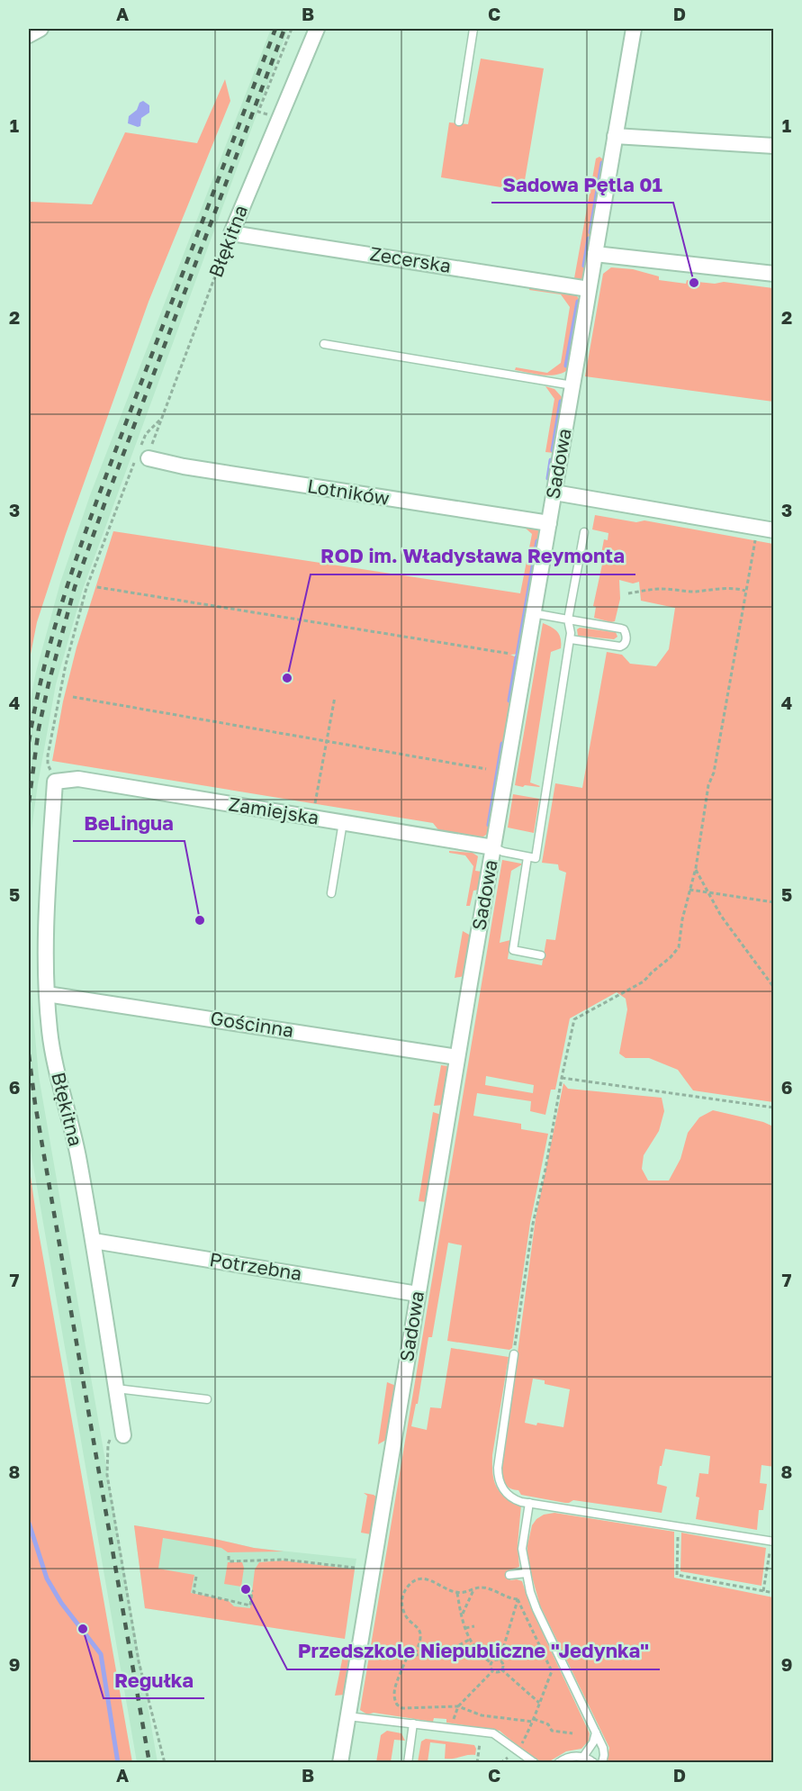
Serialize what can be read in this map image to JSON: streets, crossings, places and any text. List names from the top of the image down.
{
  "streets": {
    "street": [
      "Błękitna",
      "Zecerska",
      "Sadowa",
      "Lotników",
      "Zamiejska",
      "Gościnna",
      "Potrzebna"
    ]
  },
  "crossings": [
    ["Błękitna", "Zecerska"],
    ["Błękitna", "Lotników"],
    ["Błękitna", "Zamiejska"],
    ["Błękitna", "Gościnna"],
    ["Błękitna", "Potrzebna"],
    ["Zecerska", "Sadowa"],
    ["Sadowa", "Lotników"],
    ["Sadowa", "Zamiejska"],
    ["Sadowa", "Gościnna"],
    ["Sadowa", "Potrzebna"]
  ],
  "places": [
    "Sadowa Pętla 01",
    "ROD im. Władysława Reymonta",
    "BeLingua",
    "Przedszkole Niepubliczne \"Jedynka\"",
    "Regułka"
  ],
  "grid": {
    "columns": [
      "A",
      "B",
      "C",
      "D"
    ],
    "rows": [
      "1",
      "2",
      "3",
      "4",
      "5",
      "6",
      "7",
      "8",
      "9"
    ]
  }
}
